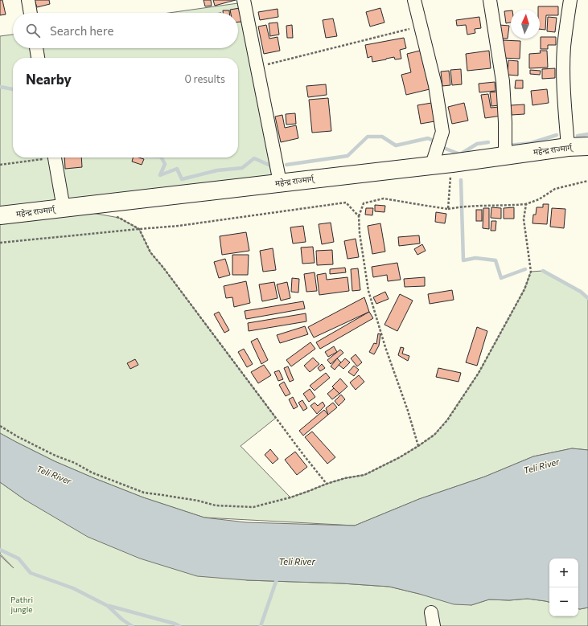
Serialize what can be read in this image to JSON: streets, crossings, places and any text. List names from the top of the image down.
{
  "streets": {
    "highway": ["महेन्द्र राज्मार्ग्"]
  },
  "water": ["Teli River"],
  "parks": ["Pathri jungle"],
  "north": "top",
  "page": {
    "search": "Search here",
    "heading": ["Nearby", "0 results"],
    "map_buttons": ["+", "−"]
  }
}
